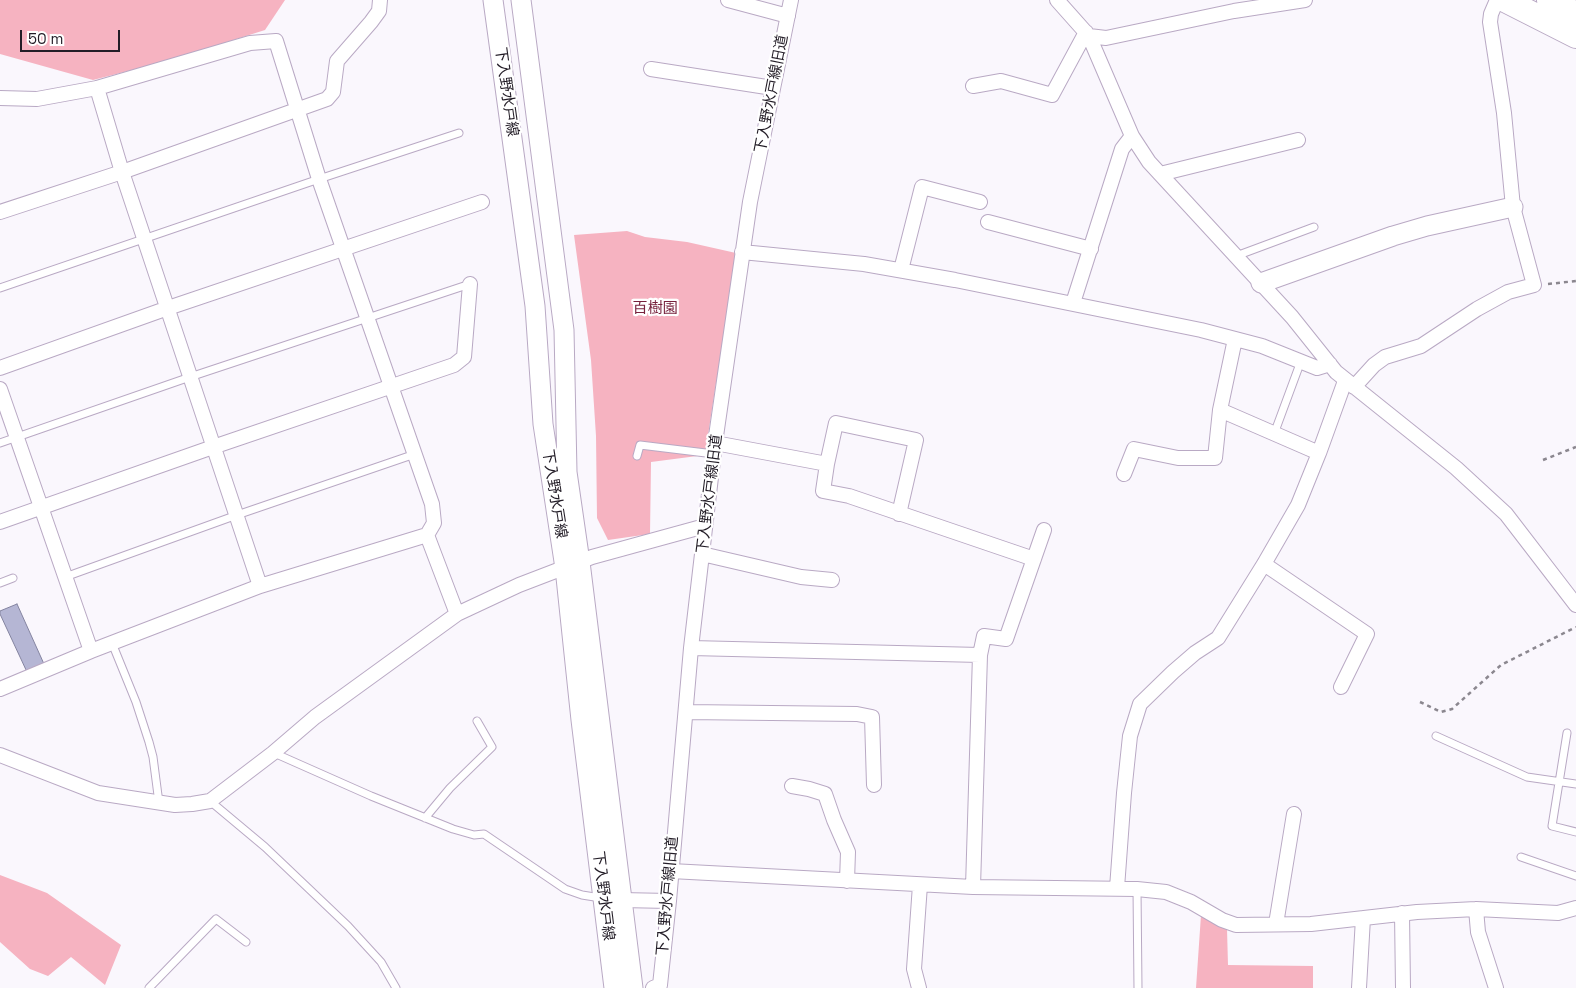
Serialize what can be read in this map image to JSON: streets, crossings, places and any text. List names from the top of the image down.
{
  "streets": {
    "main road": ["下入野水戸線"],
    "street": ["下入野水戸線旧道"]
  },
  "parks": ["百樹園"],
  "scale_bar": "50 m"
}
